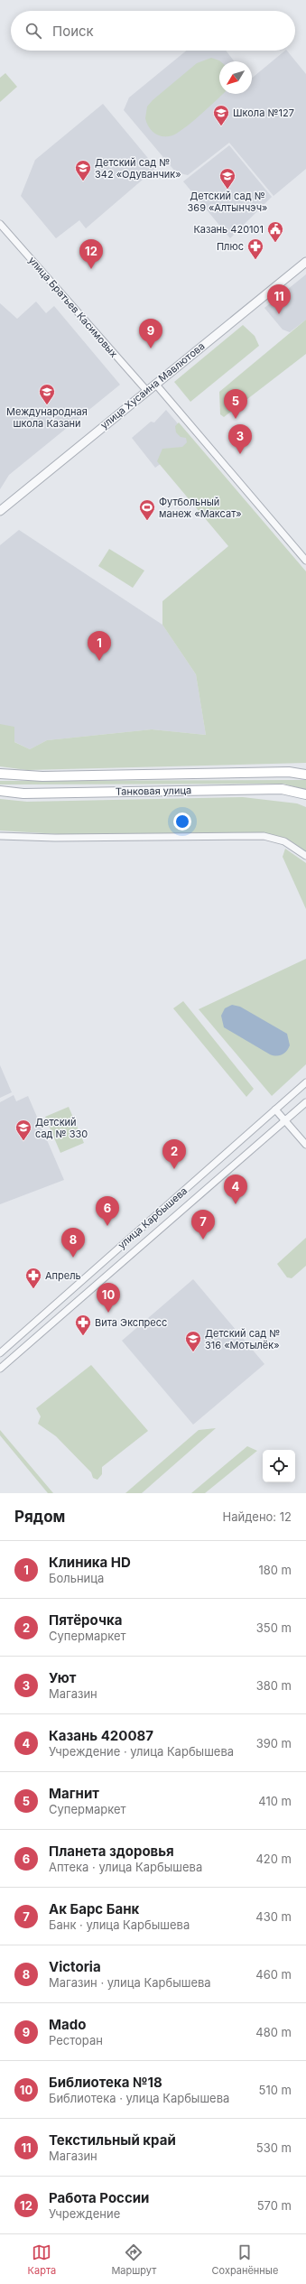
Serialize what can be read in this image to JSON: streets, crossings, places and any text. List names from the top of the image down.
{
  "streets": {
    "main road": ["Танковая улица"],
    "street": ["улица Братьев Касимовых", "улица Хусаина Мавлютова", "улица Карбышева"]
  },
  "crossings": [
    ["улица Братьев Касимовых", "улица Хусаина Мавлютова"]
  ],
  "places": {
    "school or university": [
      "Школа №127",
      "Детский сад № 342 «Одуванчик»",
      "Детский сад № 369 «Алтынчэч»",
      "Международная школа Казани",
      "Детский сад № 330",
      "Детский сад № 316 «Мотылёк»"
    ],
    "public building": ["Казань 420101"],
    "pharmacy": ["Плюс", "Апрель", "Вита Экспресс"],
    "sports": ["Футбольный манеж «Максат»"]
  },
  "north": "bottom left",
  "page": {
    "search": "Поиск",
    "pins": [
      "12",
      "11",
      "9",
      "5",
      "3",
      "1",
      "2",
      "4",
      "6",
      "7",
      "8",
      "10"
    ],
    "heading": ["Рядом", "Найдено: 12"],
    "list": [
      {
        "mark": "1",
        "name": "Клиника HD",
        "note": "Больница",
        "value": "180 m"
      },
      {
        "mark": "2",
        "name": "Пятёрочка",
        "note": "Супермаркет",
        "value": "350 m"
      },
      {
        "mark": "3",
        "name": "Уют",
        "note": "Магазин",
        "value": "380 m"
      },
      {
        "mark": "4",
        "name": "Казань 420087",
        "note": "Учреждение · улица Карбышева",
        "value": "390 m"
      },
      {
        "mark": "5",
        "name": "Магнит",
        "note": "Супермаркет",
        "value": "410 m"
      },
      {
        "mark": "6",
        "name": "Планета здоровья",
        "note": "Аптека · улица Карбышева",
        "value": "420 m"
      },
      {
        "mark": "7",
        "name": "Ак Барс Банк",
        "note": "Банк · улица Карбышева",
        "value": "430 m"
      },
      {
        "mark": "8",
        "name": "Victoria",
        "note": "Магазин · улица Карбышева",
        "value": "460 m"
      },
      {
        "mark": "9",
        "name": "Mado",
        "note": "Ресторан",
        "value": "480 m"
      },
      {
        "mark": "10",
        "name": "Библиотека №18",
        "note": "Библиотека · улица Карбышева",
        "value": "510 m"
      },
      {
        "mark": "11",
        "name": "Текстильный край",
        "note": "Магазин",
        "value": "530 m"
      },
      {
        "mark": "12",
        "name": "Работа России",
        "note": "Учреждение",
        "value": "570 m"
      }
    ],
    "nav": ["Карта", "Маршрут", "Сохранённые"]
  }
}
